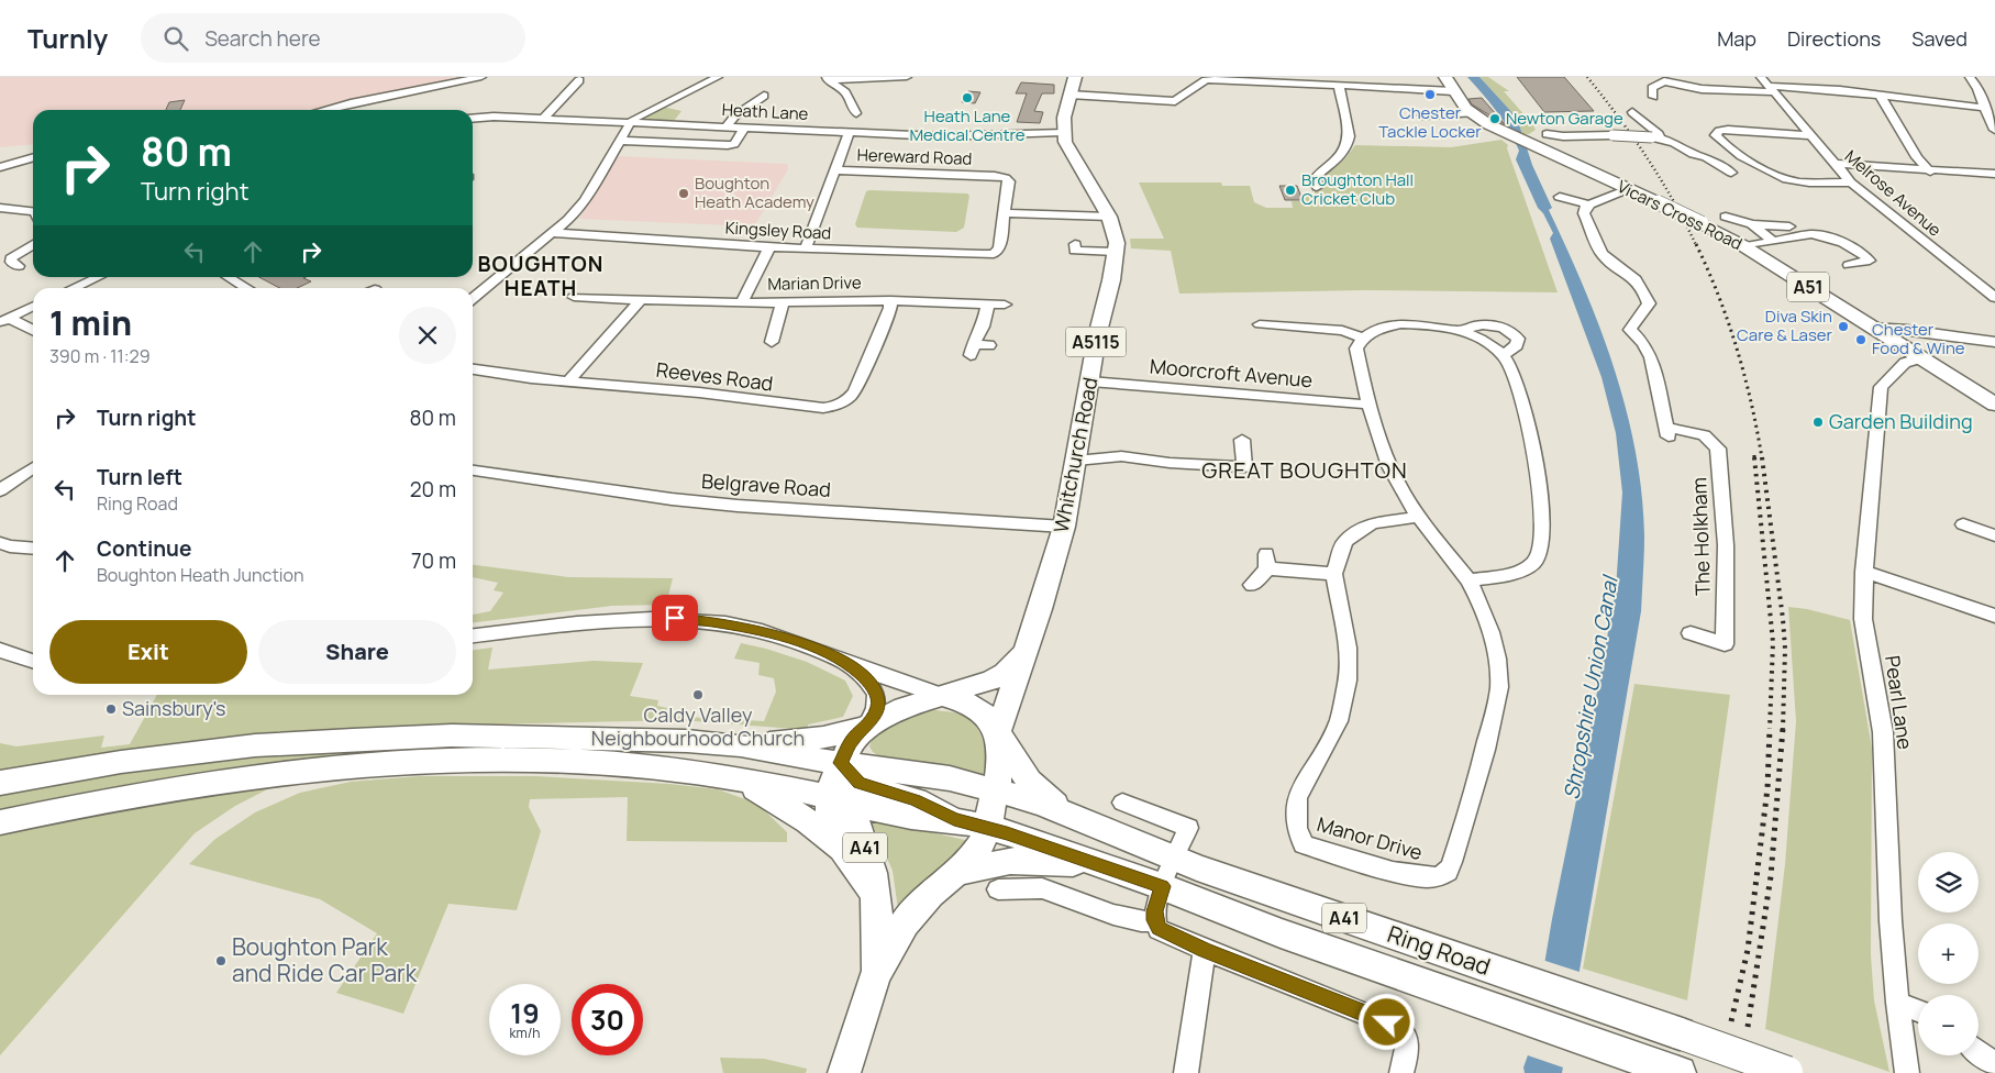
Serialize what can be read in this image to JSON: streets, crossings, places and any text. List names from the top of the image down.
{
  "streets": {
    "highway": [
      "Vicars Cross Road",
      "A51",
      "A5115",
      "Whitchurch Road",
      "A41",
      "Ring Road"
    ],
    "street": [
      "Heath Lane",
      "Hereward Road",
      "Melrose Avenue",
      "Kingsley Road",
      "Marian Drive",
      "Moorcroft Avenue",
      "Reeves Road",
      "Belgrave Road",
      "The Holkham",
      "Pearl Lane",
      "Manor Drive"
    ]
  },
  "crossings": [
    ["Heath Lane", "Whitchurch Road"],
    ["Hereward Road", "Kingsley Road"],
    ["Vicars Cross Road", "A51"],
    ["Vicars Cross Road", "Pearl Lane"],
    ["Marian Drive", "Reeves Road"],
    ["Moorcroft Avenue", "Whitchurch Road"],
    ["Whitchurch Road", "Belgrave Road"],
    ["A41", "Ring Road"]
  ],
  "districts": ["BOUGHTON HEATH", "GREAT BOUGHTON"],
  "water": ["Shropshire Union Canal"],
  "places": [
    "Chester Tackle Locker",
    "Heath Lane Medical Centre",
    "Newton Garage",
    "Broughton Hall Cricket Club",
    "Boughton Heath Academy",
    "Diva Skin Care & Laser",
    "Chester Food & Wine",
    "Garden Building",
    "Caldy Valley Neighbourhood Church",
    "Sainsbury's",
    "Boughton Park and Ride Car Park"
  ],
  "page": {
    "header": "Turnly",
    "search": "Search here",
    "nav": ["Map", "Directions", "Saved"],
    "turn": ["80 m", "Turn right"],
    "heading": ["1 min", "390 m · 11:29"],
    "list": [
      {
        "name": "Turn right",
        "value": "80 m"
      },
      {
        "name": "Turn left",
        "note": "Ring Road",
        "value": "20 m"
      },
      {
        "name": "Continue",
        "note": "Boughton Heath Junction",
        "value": "70 m"
      }
    ],
    "buttons": ["Exit", "Share"],
    "map_buttons": ["+", "−"],
    "speed": "19 km/h",
    "limit": "30"
  }
}
